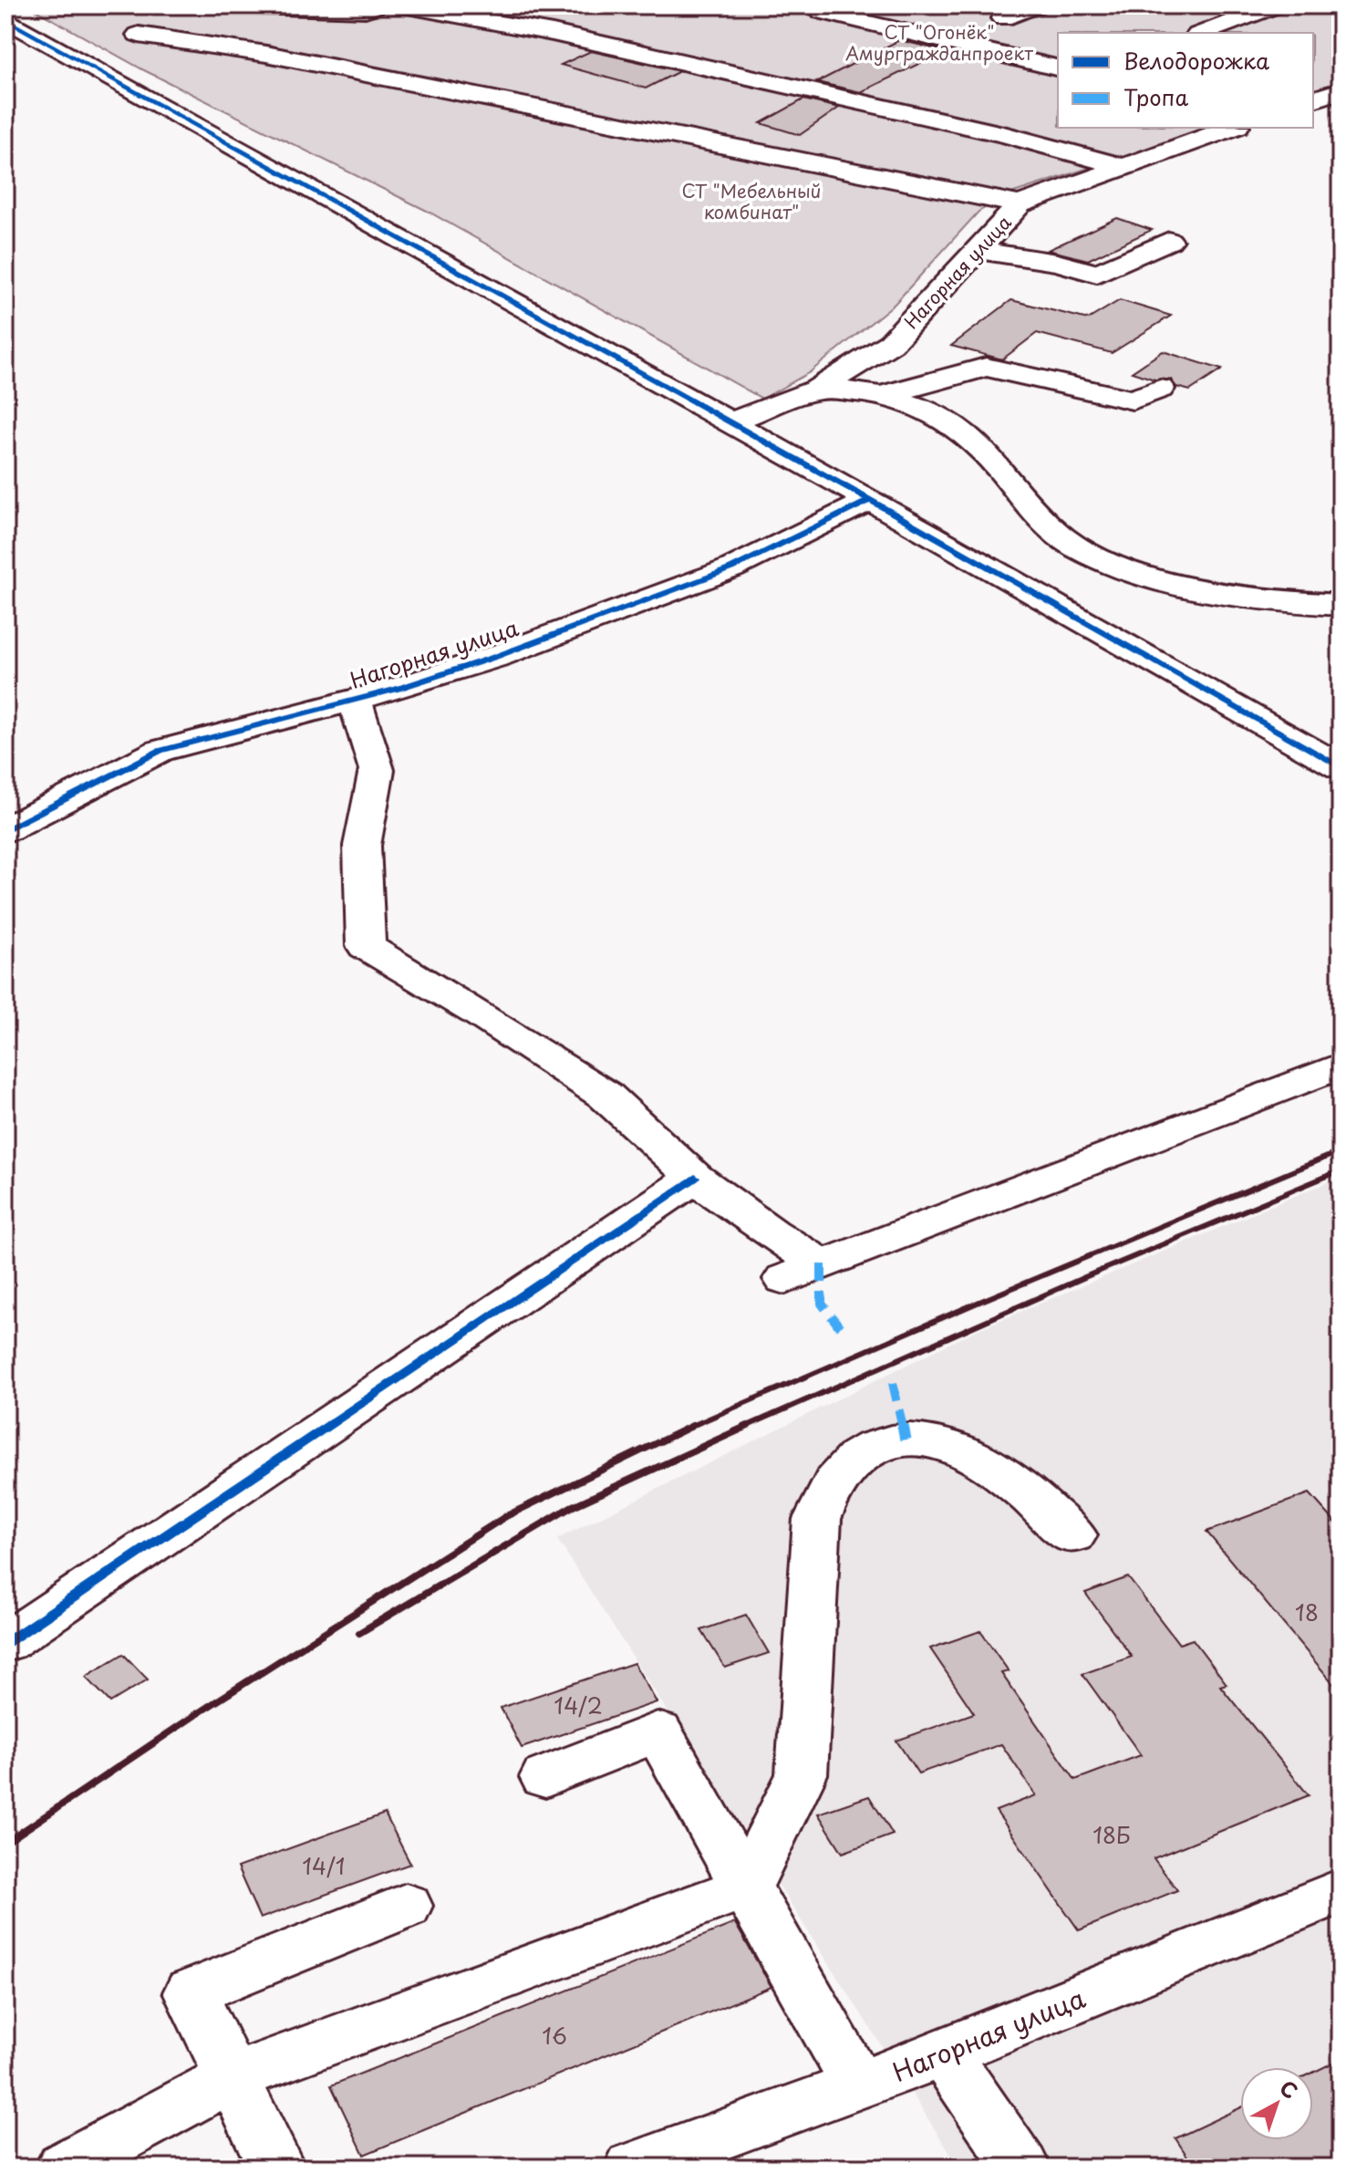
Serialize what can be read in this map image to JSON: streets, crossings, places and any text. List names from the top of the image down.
{
  "streets": {
    "street": ["Нагорная улица"]
  },
  "parks": ["СТ \"Огонёк\" Амургражданпроект", "СТ \"Мебельный комбинат\""],
  "house_numbers": [
    "18",
    "14/2",
    "18Б",
    "14/1",
    "16"
  ],
  "legend": ["Велодорожка", "Тропа"],
  "north": "top right"
}
